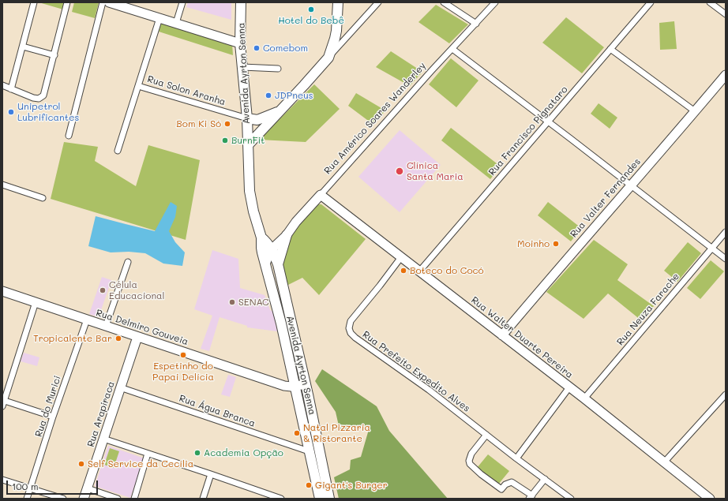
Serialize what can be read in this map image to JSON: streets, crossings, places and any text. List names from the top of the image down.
{
  "streets": {
    "main road": [
      "Avenida Ayrton Senna",
      "Rua Américo Soares Wanderley",
      "Rua Valter Fernandes",
      "Rua Delmiro Gouveia",
      "Rua Walter Duarte Pereira",
      "Rua Arapiraca"
    ],
    "street": [
      "Rua Solon Aranha",
      "Rua Francisco Pignataro",
      "Rua Neuza Farache",
      "Rua Prefeito Expedito Alves",
      "Rua do Murici",
      "Rua Água Branca"
    ]
  },
  "crossings": [
    ["Avenida Ayrton Senna", "Rua Solon Aranha"],
    ["Avenida Ayrton Senna", "Rua Américo Soares Wanderley"],
    ["Avenida Ayrton Senna", "Rua Delmiro Gouveia"],
    ["Avenida Ayrton Senna", "Rua Água Branca"],
    ["Rua Américo Soares Wanderley", "Rua Walter Duarte Pereira"],
    ["Rua Francisco Pignataro", "Rua Walter Duarte Pereira"],
    ["Rua Valter Fernandes", "Rua Walter Duarte Pereira"],
    ["Rua Neuza Farache", "Rua Walter Duarte Pereira"],
    ["Rua Delmiro Gouveia", "Rua do Murici"],
    ["Rua Delmiro Gouveia", "Rua Arapiraca"],
    ["Rua Walter Duarte Pereira", "Rua Prefeito Expedito Alves"],
    ["Rua Água Branca", "Rua Arapiraca"]
  ],
  "places": [
    "Hotel do Bebê",
    "Comebom",
    "JDPneus",
    "Unipetrol Lubrificantes",
    "Bom Ki Só",
    "BurnFit",
    "Clínica Santa Maria",
    "Moinho",
    "Boteco do Cocó",
    "Célula Educacional",
    "SENAC",
    "Tropicalente Bar",
    "Espetinho do Papai Delícia",
    "Natal Pizzaria & Ristorante",
    "Academia Opção",
    "Self Service da Cecília",
    "Gigant's Burger"
  ],
  "scale_bar": "100 m"
}
